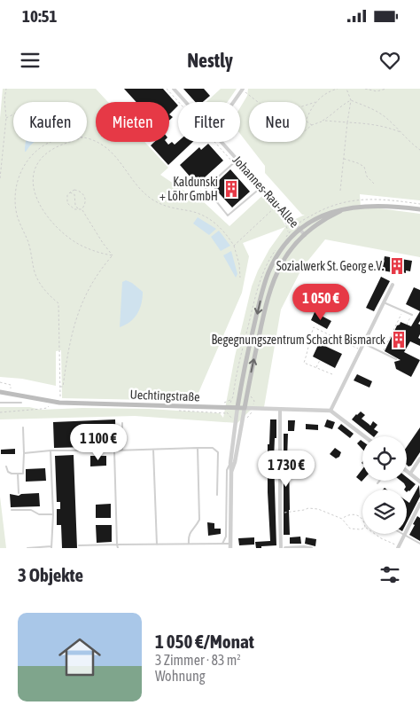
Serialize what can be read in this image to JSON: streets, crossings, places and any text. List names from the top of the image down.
{
  "streets": {
    "main road": ["Uechtingstraße"],
    "street": ["Johannes-Rau-Allee"]
  },
  "places": {
    "building": ["Kaldunski + Löhr GmbH", "Sozialwerk St. Georg e.V.", "Begegnungszentrum Schacht Bismarck"]
  },
  "page": {
    "status": "10:51",
    "header": "Nestly",
    "chip": [
      "Kaufen",
      "Mieten",
      "Filter",
      "Neu"
    ],
    "price": ["1 050 €", "1 100 €", "1 730 €"],
    "heading": "3 Objekte",
    "list": [
      {
        "name": "1 050 €/Monat",
        "note": "3 Zimmer · 83 m² · Wohnung"
      }
    ]
  }
}
